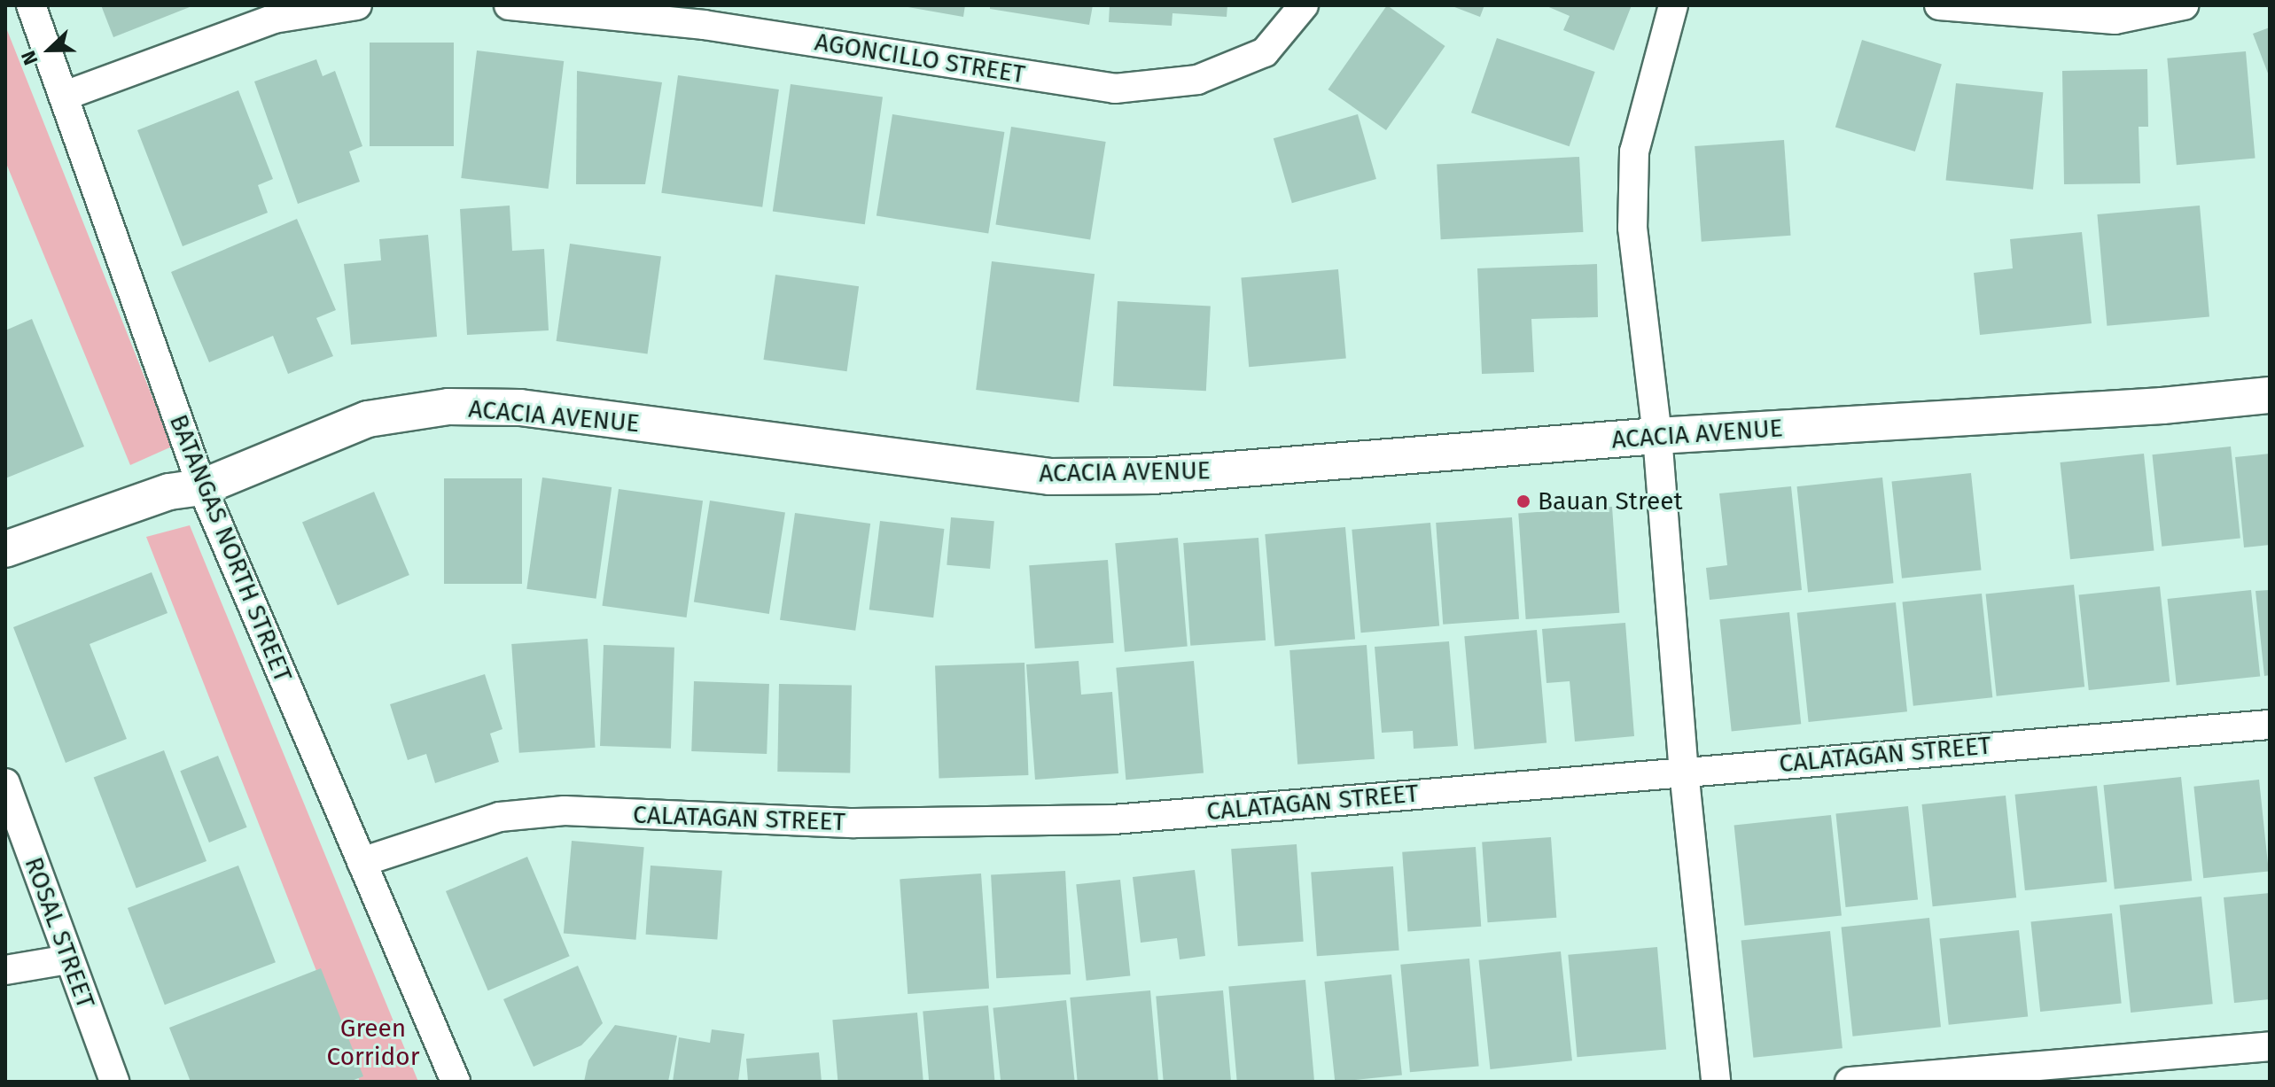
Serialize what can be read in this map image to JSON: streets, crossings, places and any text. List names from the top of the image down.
{
  "streets": {
    "street": [
      "AGONCILLO STREET",
      "ACACIA AVENUE",
      "BATANGAS NORTH STREET",
      "CALATAGAN STREET",
      "ROSAL STREET"
    ]
  },
  "crossings": [
    ["ACACIA AVENUE", "BATANGAS NORTH STREET"],
    ["BATANGAS NORTH STREET", "CALATAGAN STREET"]
  ],
  "parks": ["Green Corridor"],
  "places": ["Bauan Street"],
  "north": "left"
}
